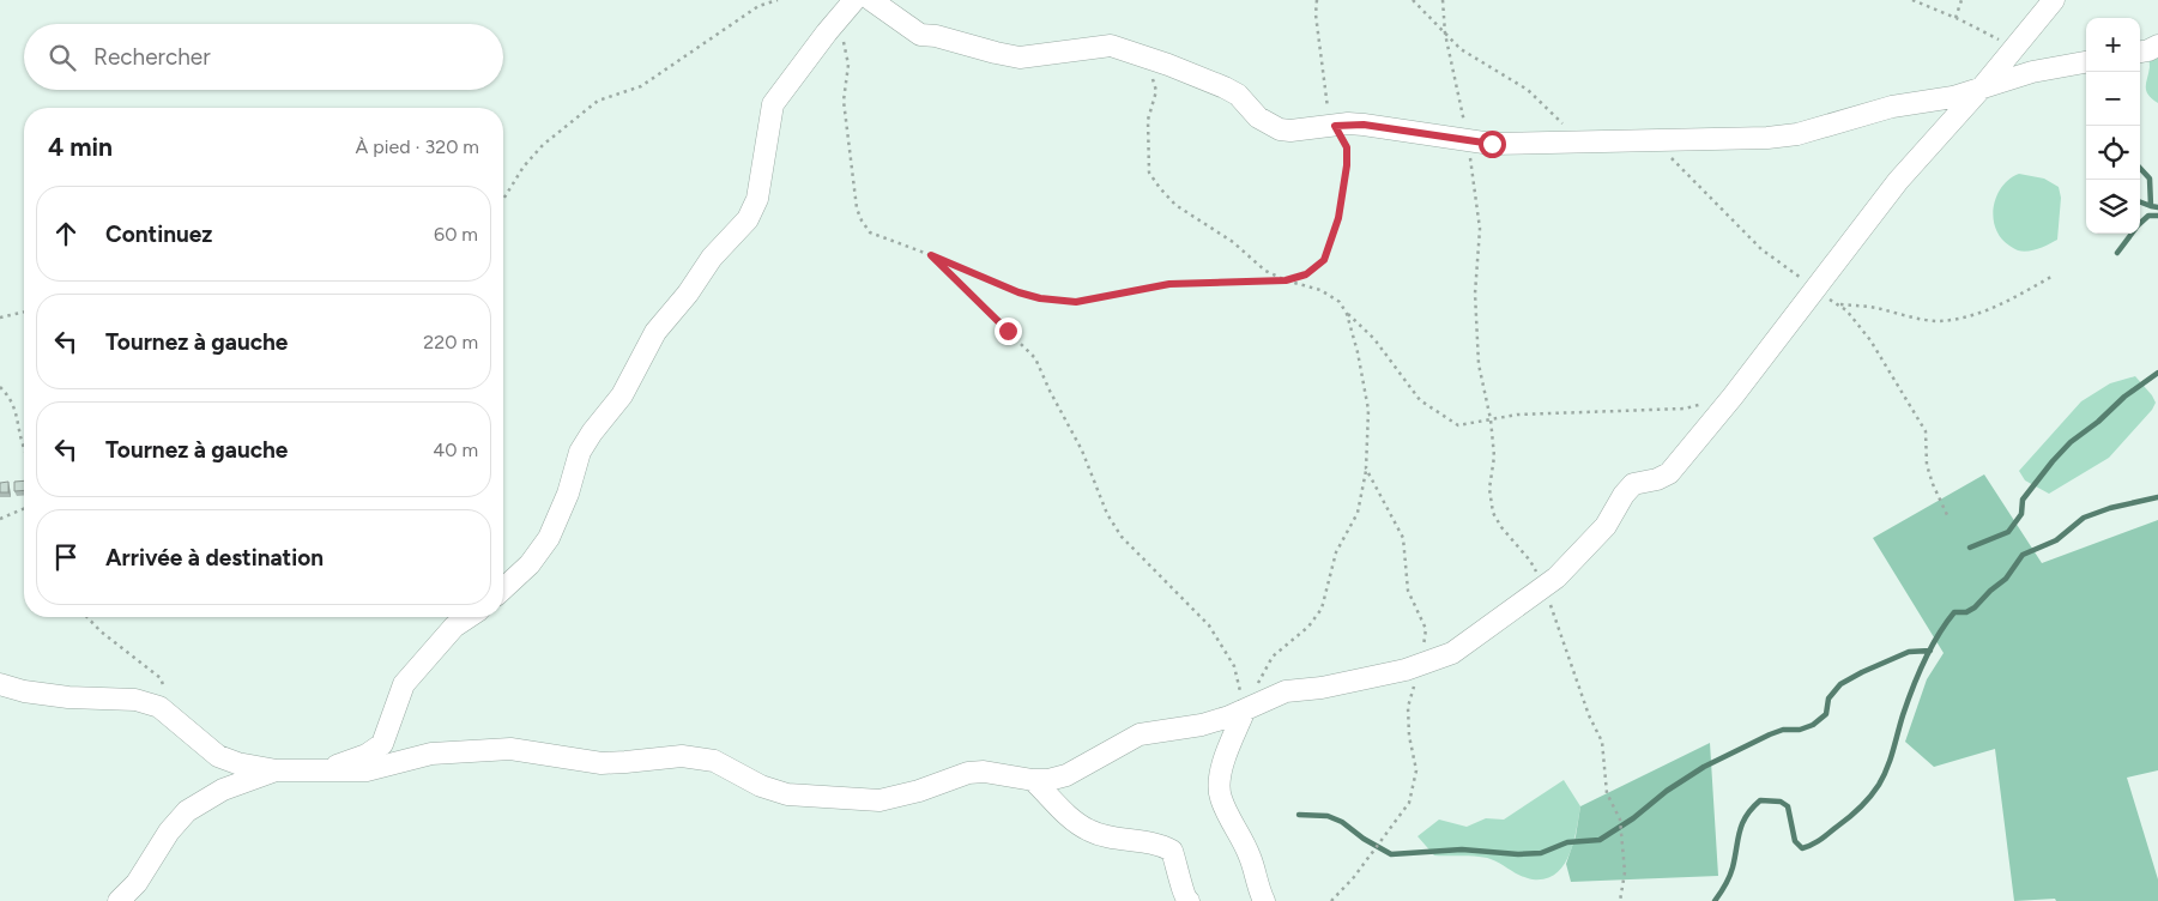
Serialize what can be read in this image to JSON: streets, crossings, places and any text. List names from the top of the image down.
{
  "page": {
    "map_buttons": ["+", "−"],
    "search": "Rechercher",
    "heading": ["4 min", "À pied · 320 m"],
    "list": [
      ["Continuez", "60 m"],
      ["Tournez à gauche", "220 m"],
      ["Tournez à gauche", "40 m"],
      "Arrivée à destination"
    ]
  }
}
